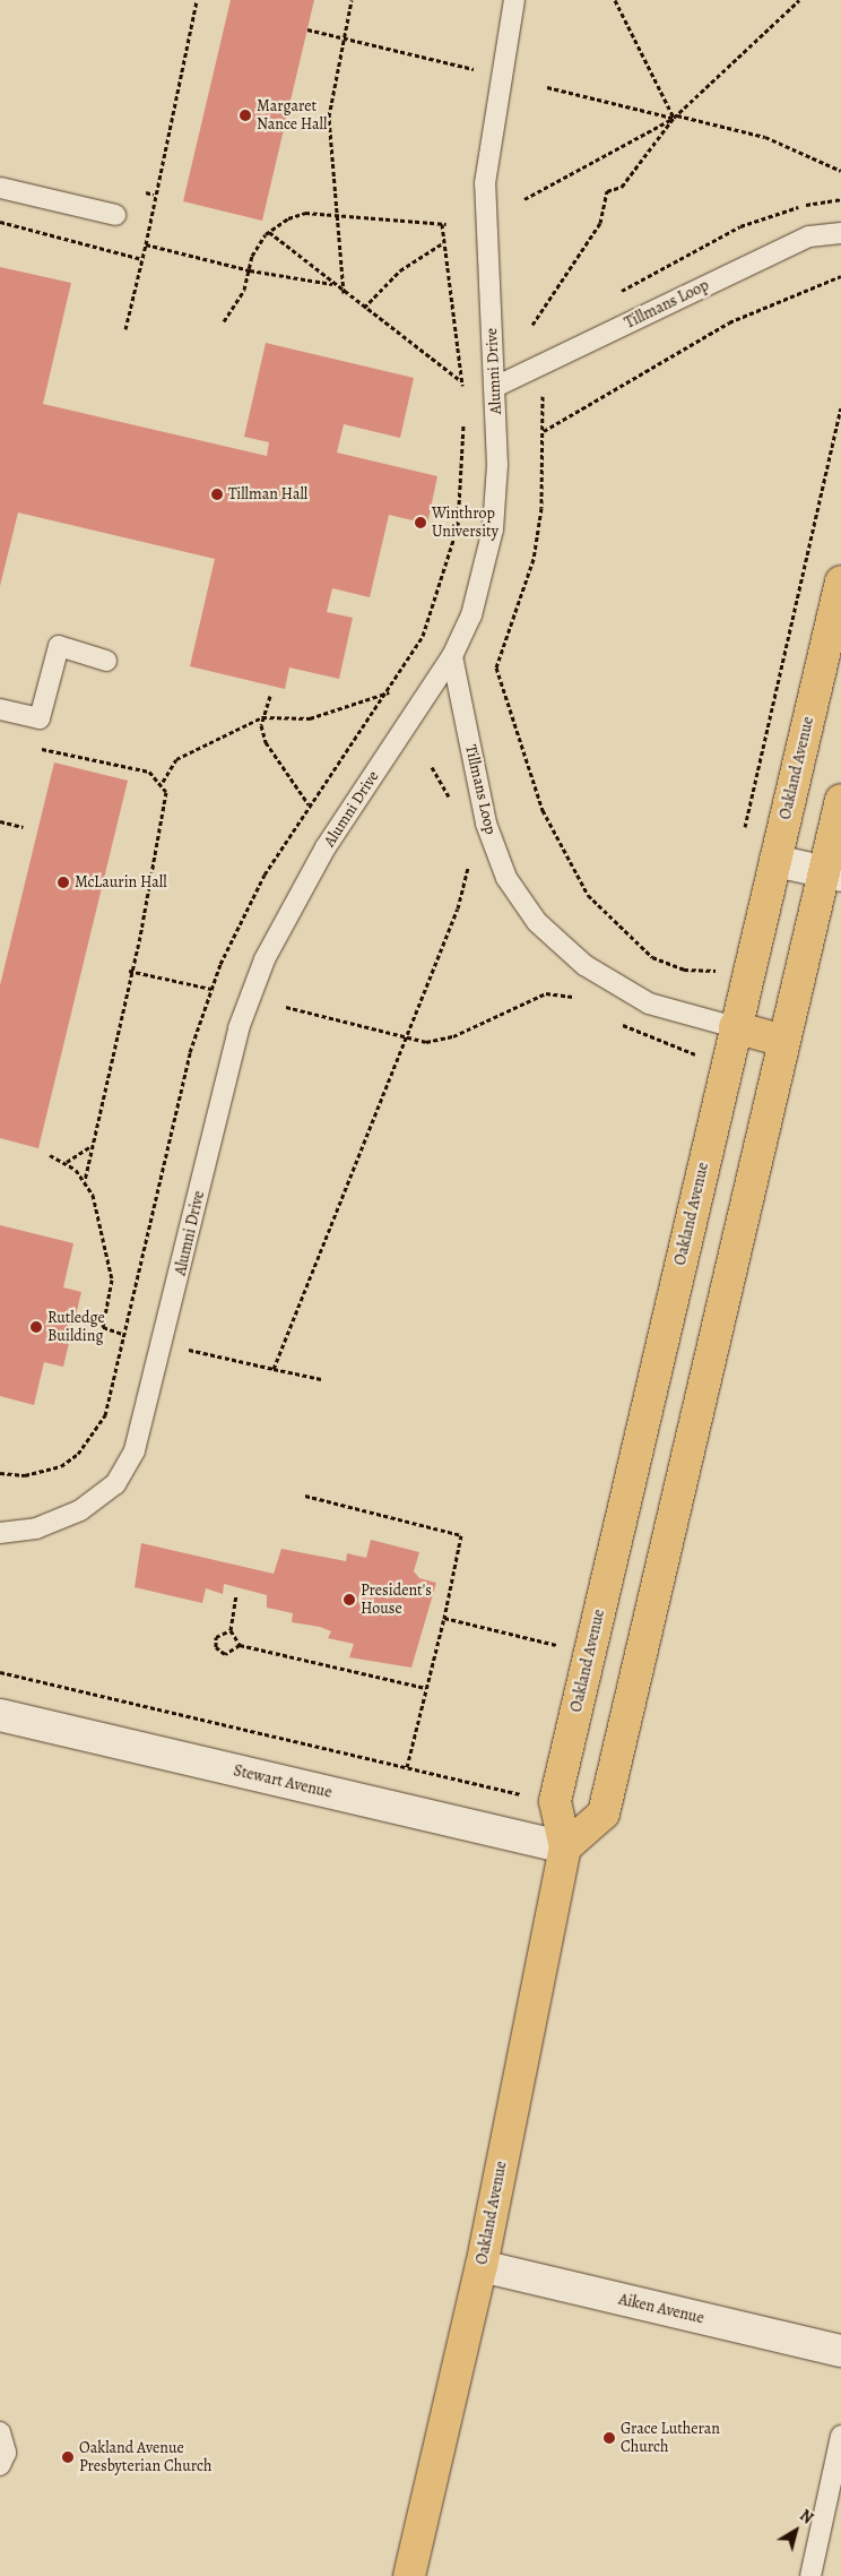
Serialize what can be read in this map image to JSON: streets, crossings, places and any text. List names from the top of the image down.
{
  "streets": {
    "main road": ["Oakland Avenue"],
    "street": ["Stewart Avenue", "Aiken Avenue"],
    "lane": ["Tillmans Loop", "Alumni Drive"]
  },
  "crossings": [
    ["Tillmans Loop", "Alumni Drive"],
    ["Tillmans Loop", "Oakland Avenue"],
    ["Oakland Avenue", "Stewart Avenue"],
    ["Oakland Avenue", "Aiken Avenue"]
  ],
  "places": [
    "Margaret Nance Hall",
    "Tillman Hall",
    "Winthrop University",
    "McLaurin Hall",
    "Rutledge Building",
    "President's House",
    "Grace Lutheran Church",
    "Oakland Avenue Presbyterian Church"
  ],
  "north": "top right"
}
